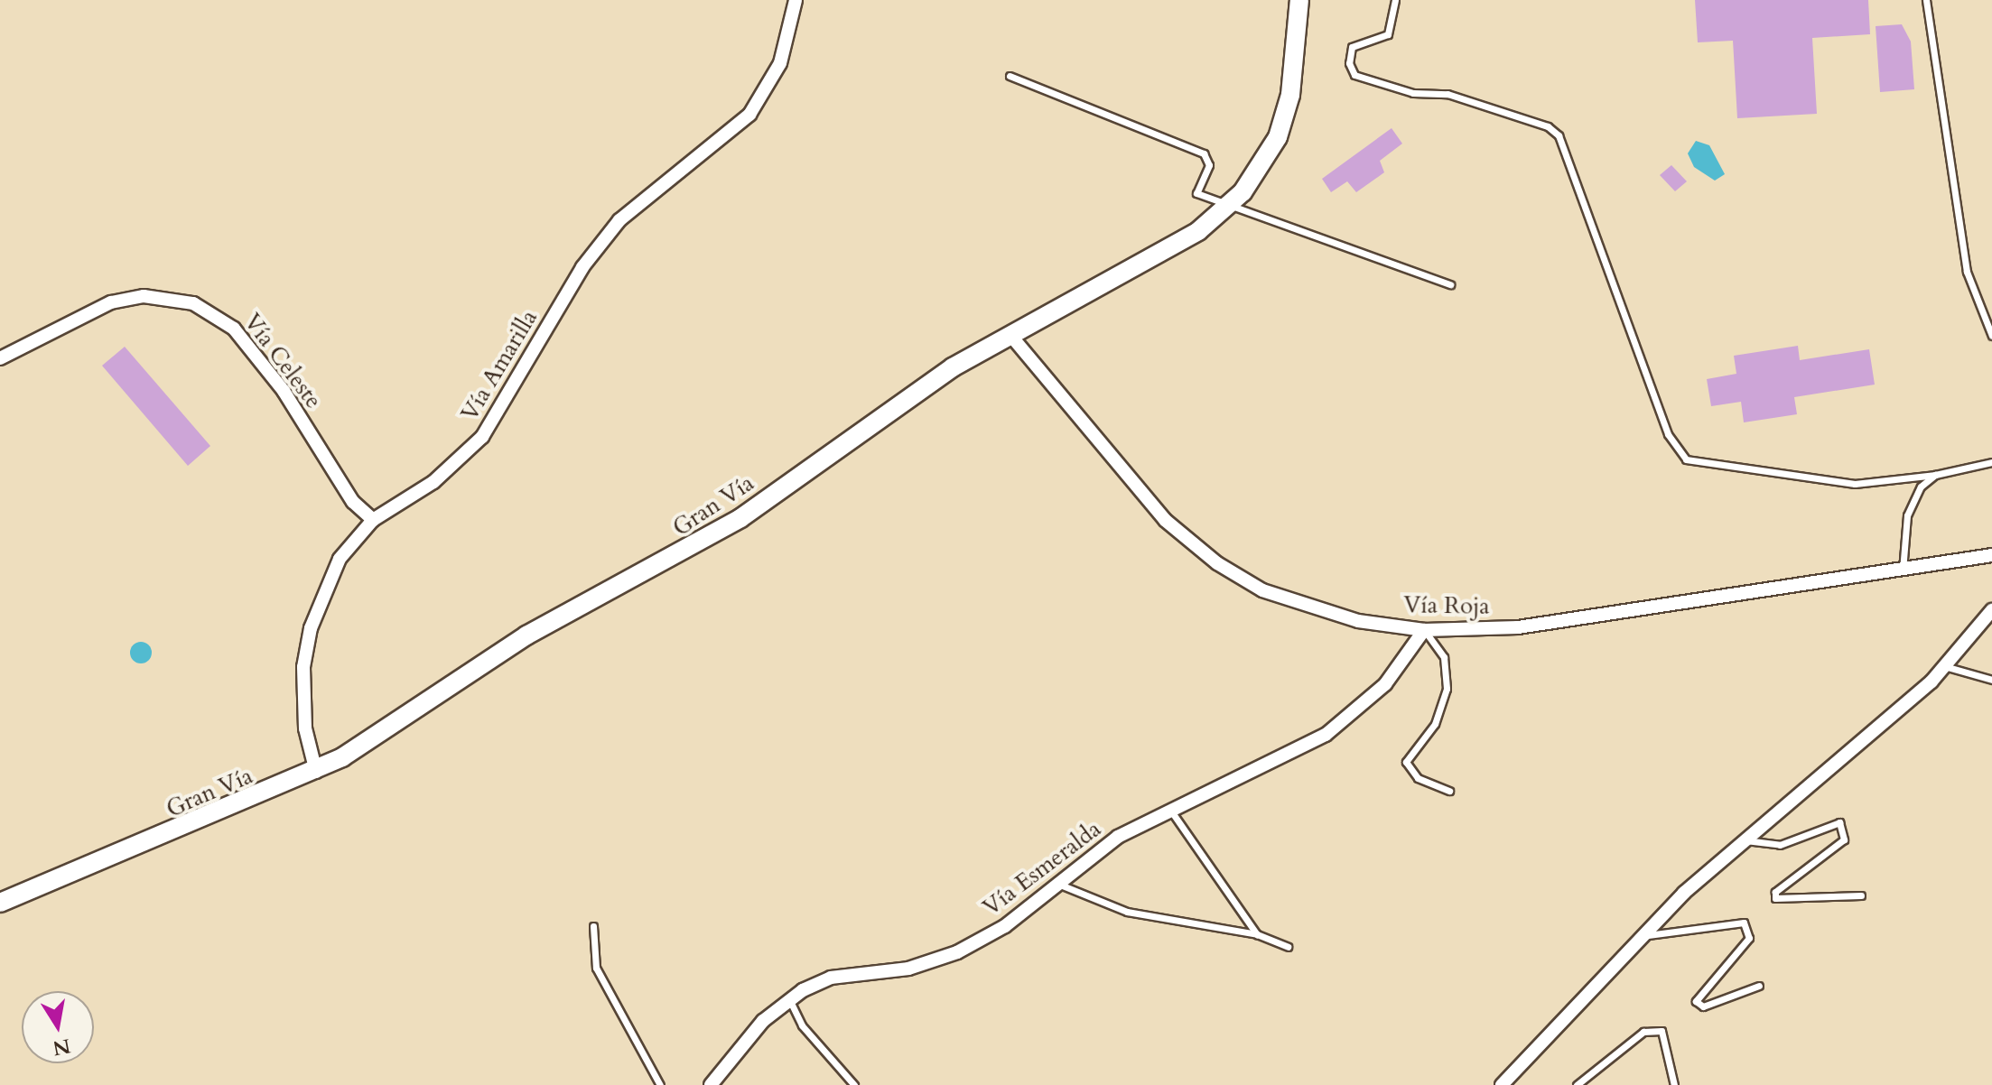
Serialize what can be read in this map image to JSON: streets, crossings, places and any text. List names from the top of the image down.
{
  "streets": {
    "main road": ["Gran Vía"],
    "street": [
      "Vía Celeste",
      "Vía Amarilla",
      "Vía Roja",
      "Vía Esmeralda"
    ]
  },
  "crossings": [
    ["Vía Celeste", "Vía Amarilla"],
    ["Vía Amarilla", "Gran Vía"],
    ["Gran Vía", "Vía Roja"],
    ["Vía Roja", "Vía Esmeralda"]
  ],
  "north": "bottom"
}
